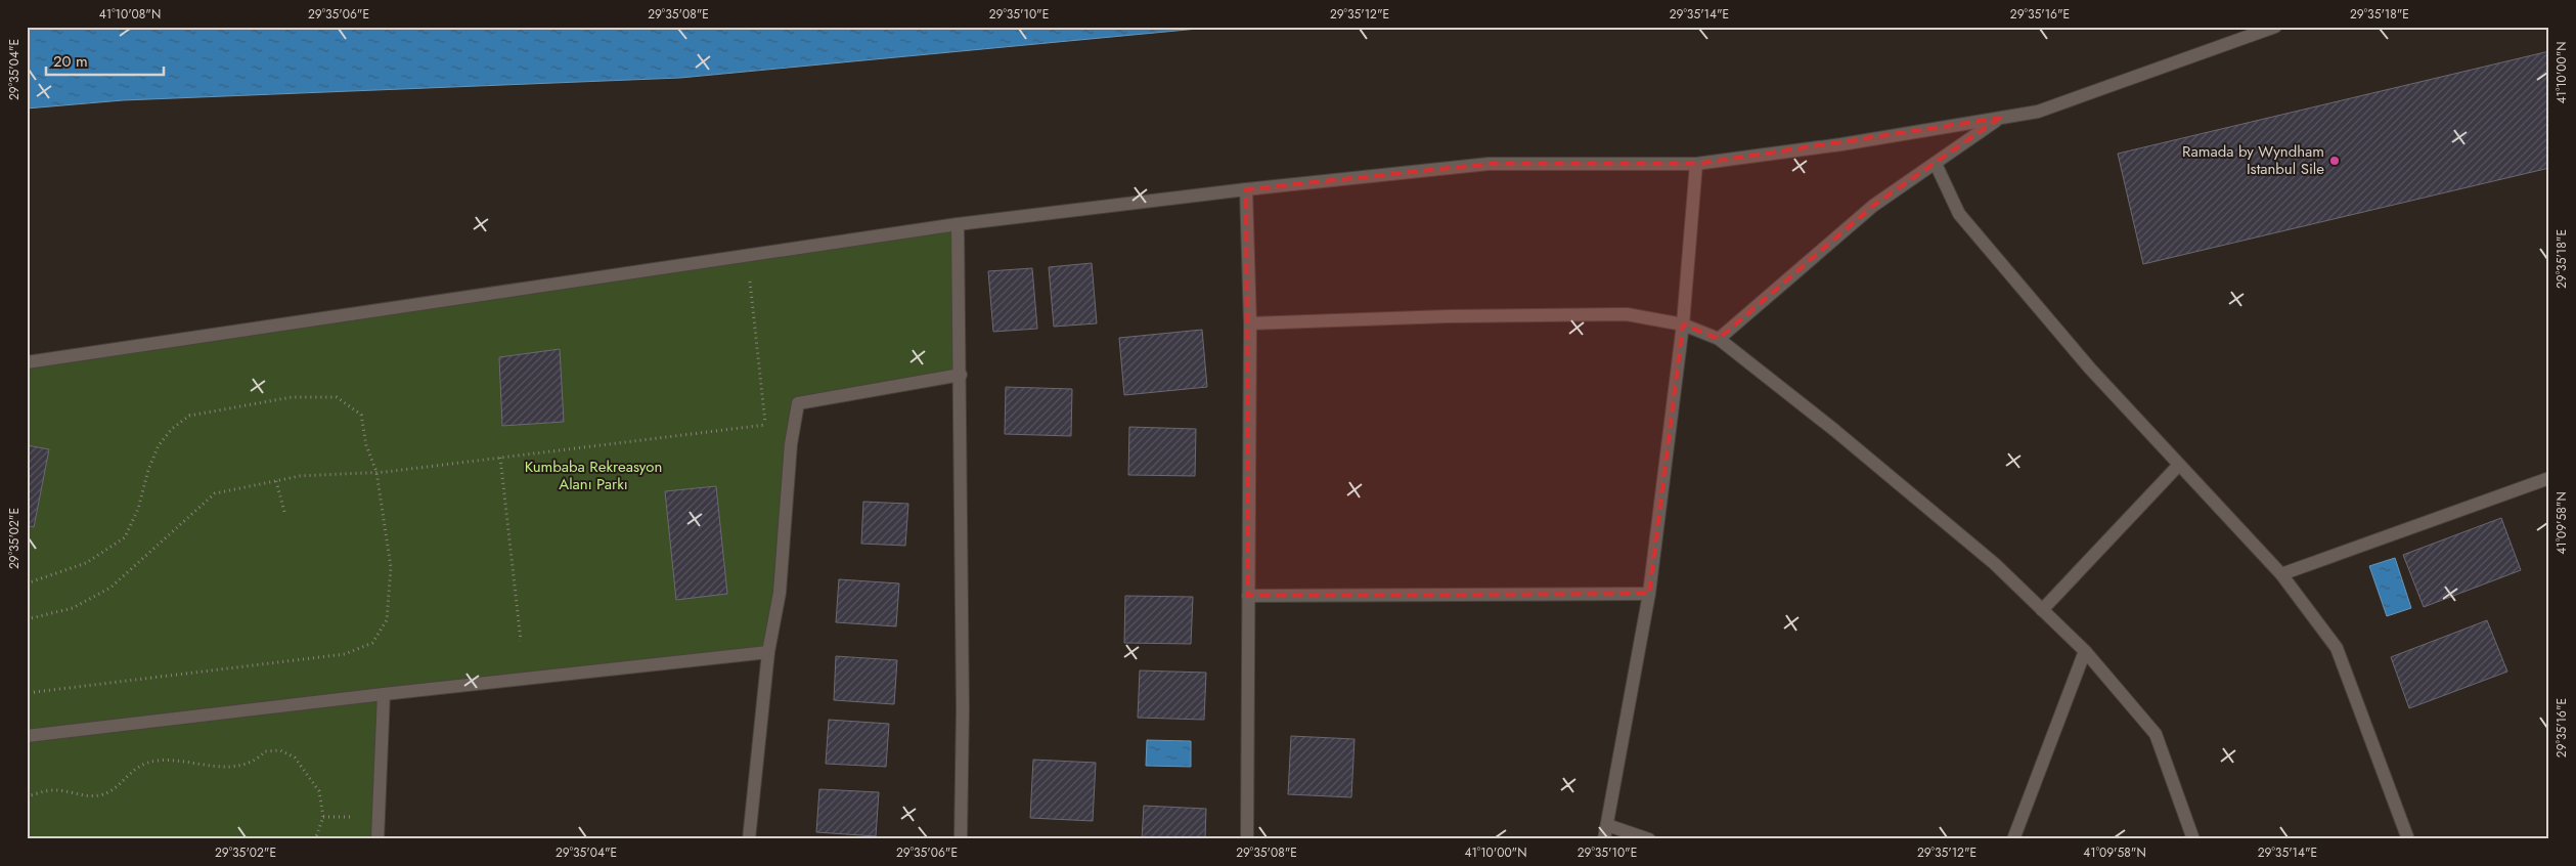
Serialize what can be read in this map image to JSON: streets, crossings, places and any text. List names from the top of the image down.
{
  "parks": ["Kumbaba Rekreasyon Alanı Parkı"],
  "places": ["Ramada by Wyndham Istanbul Sile"],
  "scale_bar": "20 m",
  "coordinates": [
    "41°10'08\"N",
    "29°35'06\"E",
    "29°35'08\"E",
    "29°35'10\"E",
    "29°35'12\"E",
    "29°35'14\"E",
    "29°35'16\"E",
    "29°35'18\"E",
    "29°35'04\"E",
    "41°10'00\"N",
    "41°09'58\"N",
    "29°35'02\"E"
  ]
}
